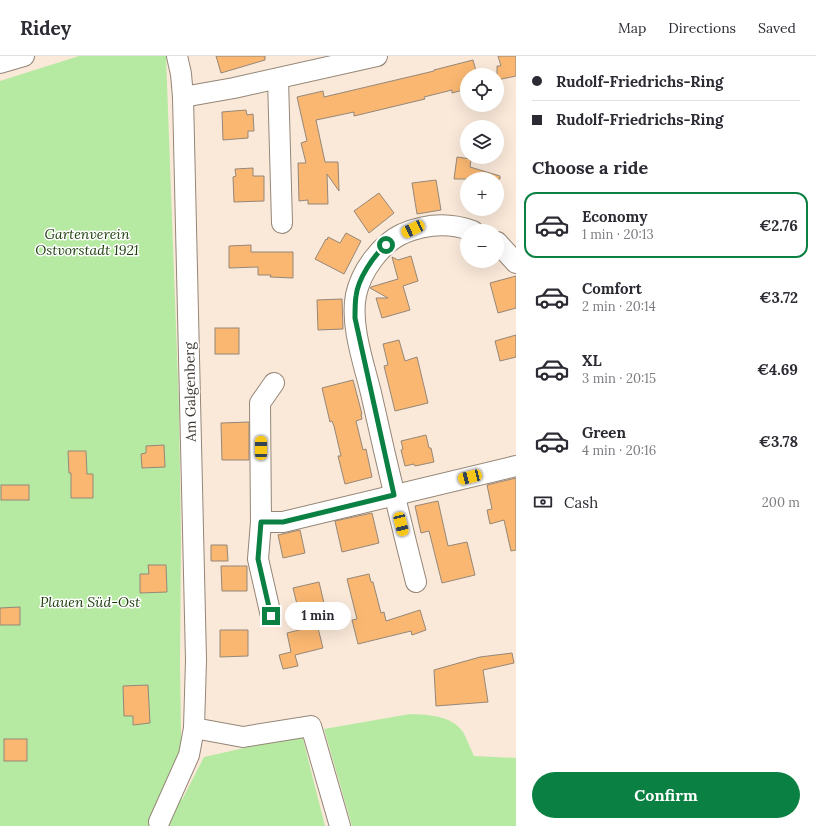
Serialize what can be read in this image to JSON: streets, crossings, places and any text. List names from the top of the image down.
{
  "streets": {
    "street": ["Am Galgenberg"]
  },
  "parks": ["Gartenverein Ostvorstadt 1921", "Plauen Süd-Ost"],
  "page": {
    "header": "Ridey",
    "nav": ["Map", "Directions", "Saved"],
    "banner": ["Rudolf-Friedrichs-Ring", "Rudolf-Friedrichs-Ring"],
    "map_buttons": ["+", "−"],
    "heading": "Choose a ride",
    "list": [
      {
        "name": "Economy",
        "note": "1 min · 20:13",
        "value": "€2.76"
      },
      {
        "name": "Comfort",
        "note": "2 min · 20:14",
        "value": "€3.72"
      },
      {
        "name": "XL",
        "note": "3 min · 20:15",
        "value": "€4.69"
      },
      {
        "name": "Green",
        "note": "4 min · 20:16",
        "value": "€3.78"
      }
    ],
    "pay": ["Cash", "200 m"],
    "bubble": "1 min",
    "buttons": "Confirm"
  }
}
